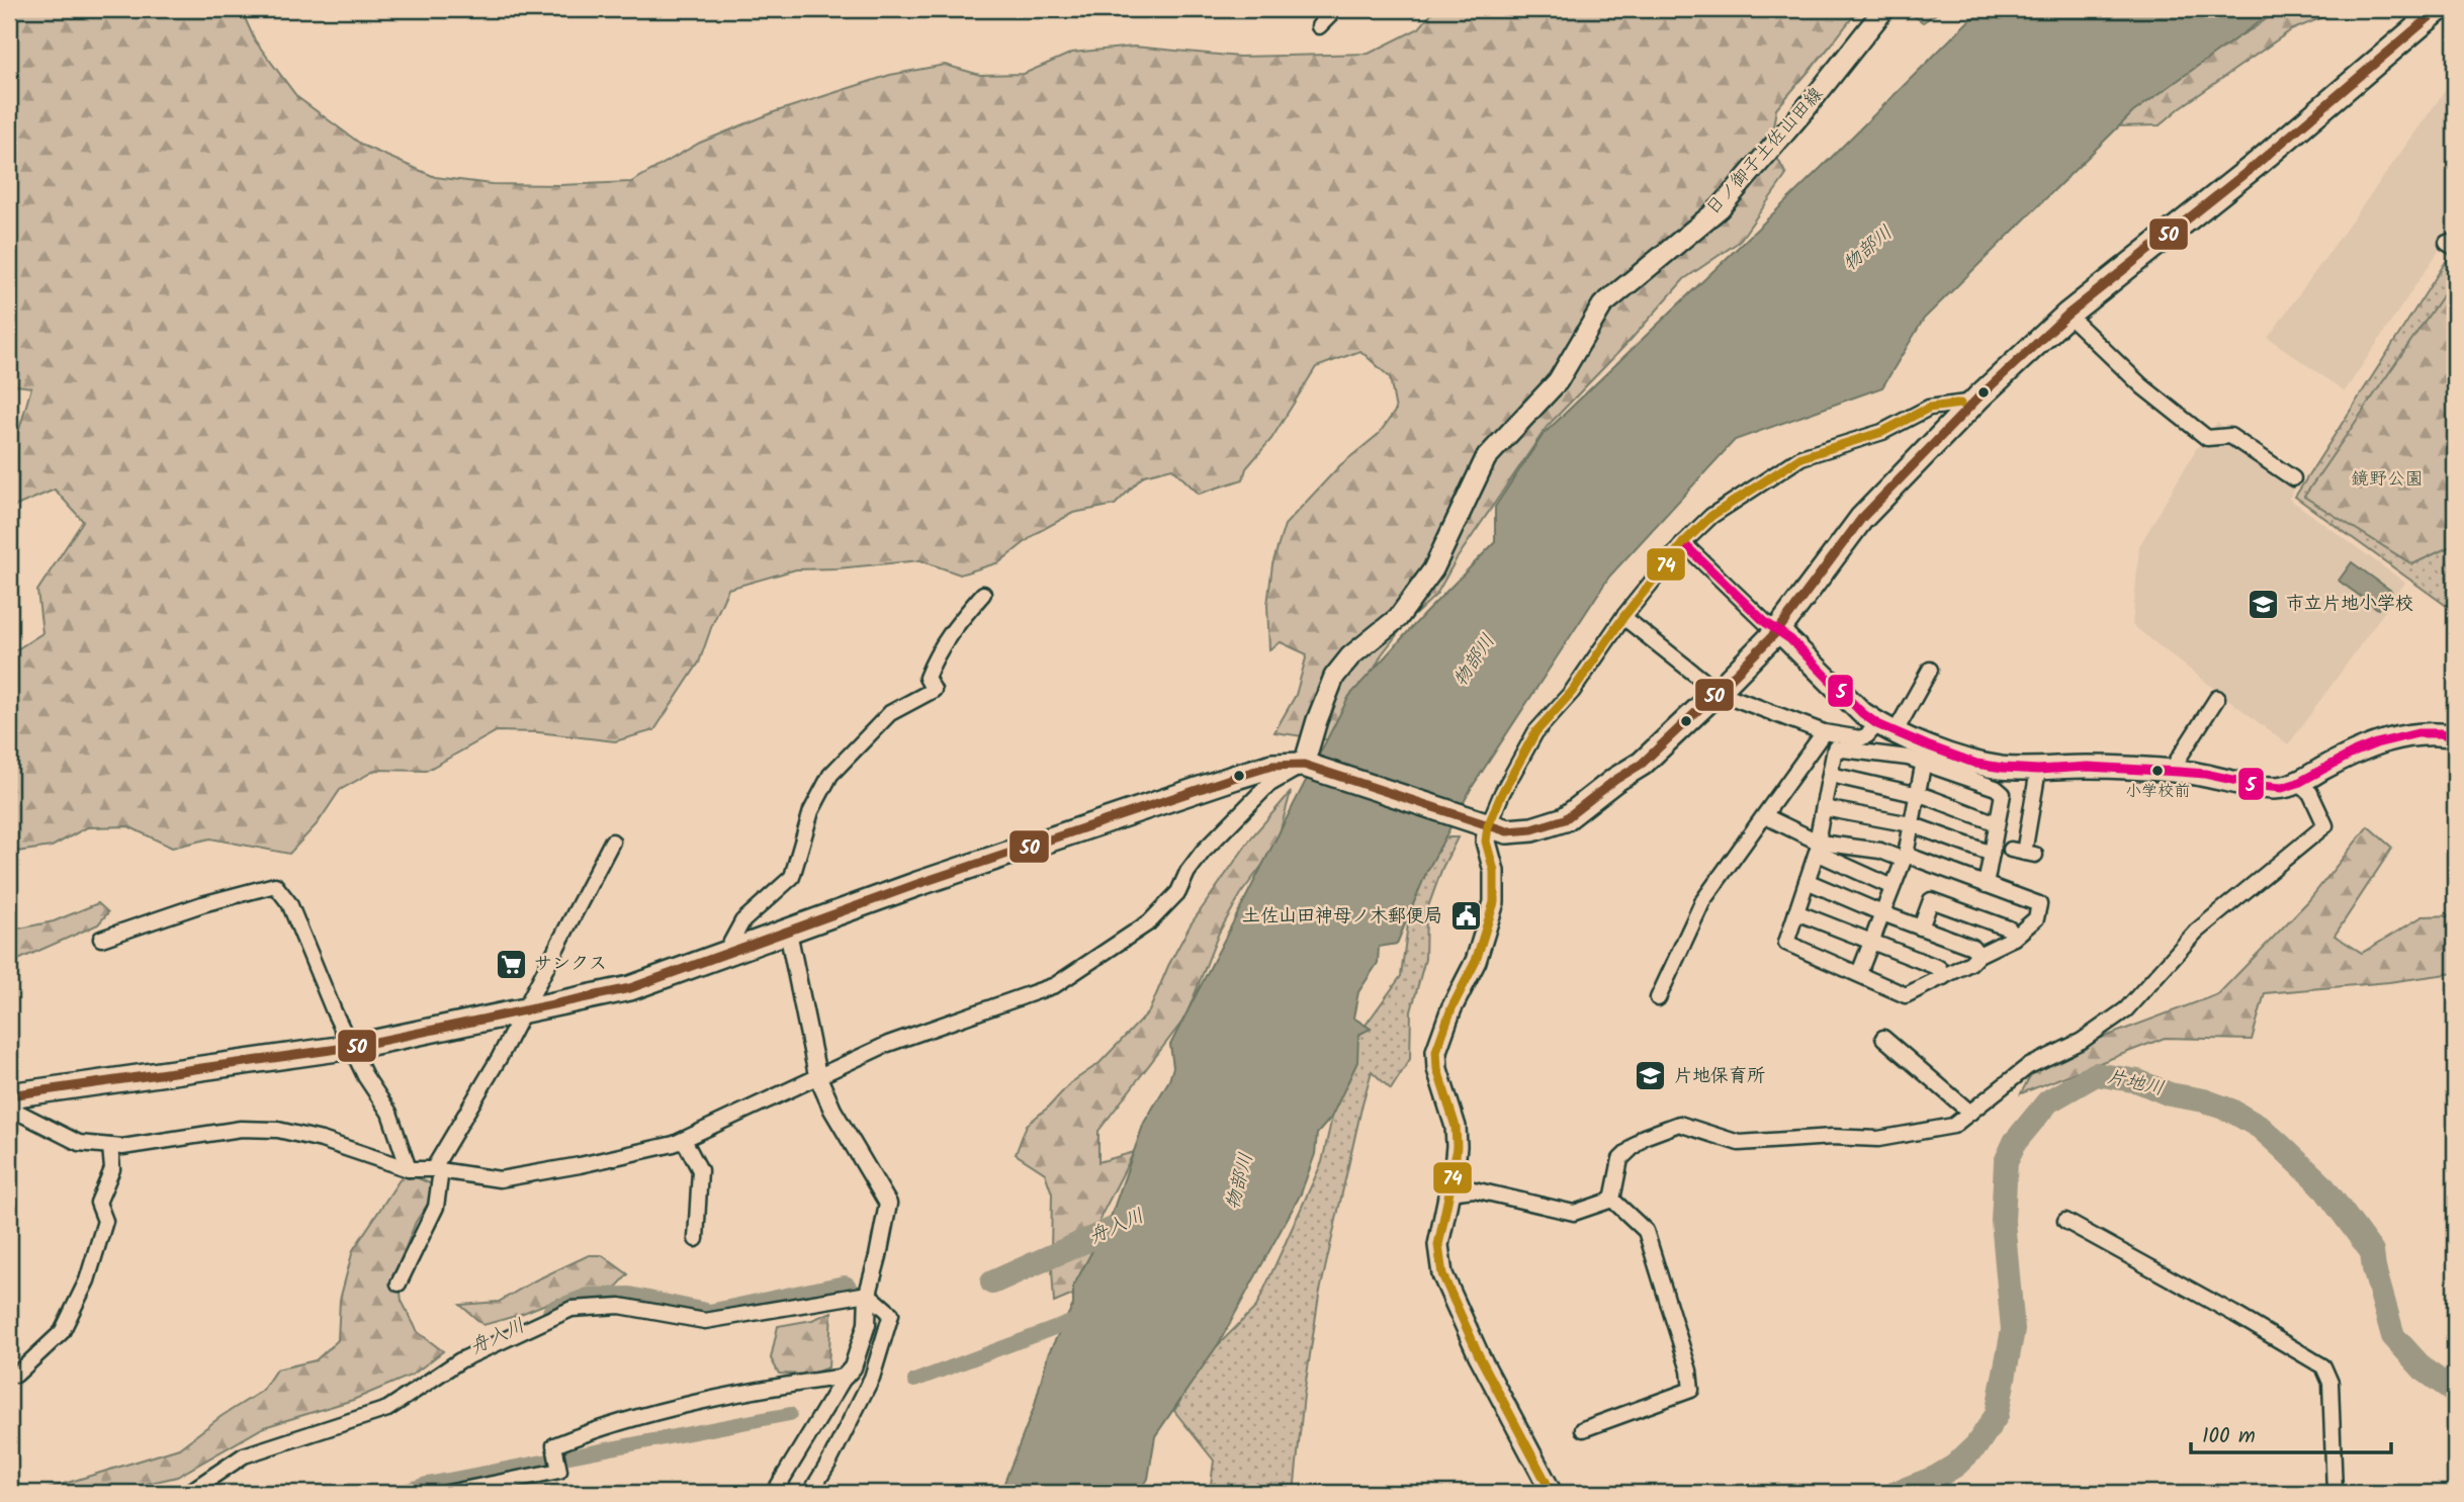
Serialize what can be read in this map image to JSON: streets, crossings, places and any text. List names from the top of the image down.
{
  "streets": {
    "main road": ["日ノ御子土佐山田線"]
  },
  "water": ["物部川", "片地川", "舟入川"],
  "parks": ["鏡野公園"],
  "places": {
    "school or university": ["市立片地小学校", "片地保育所"],
    "other": ["小学校前"],
    "public building": ["土佐山田神母ノ木郵便局"],
    "supermarket": ["サンクス"]
  },
  "lines": ["transit line 50", "transit line 74", "transit line 5"],
  "scale_bar": "100 m"
}
